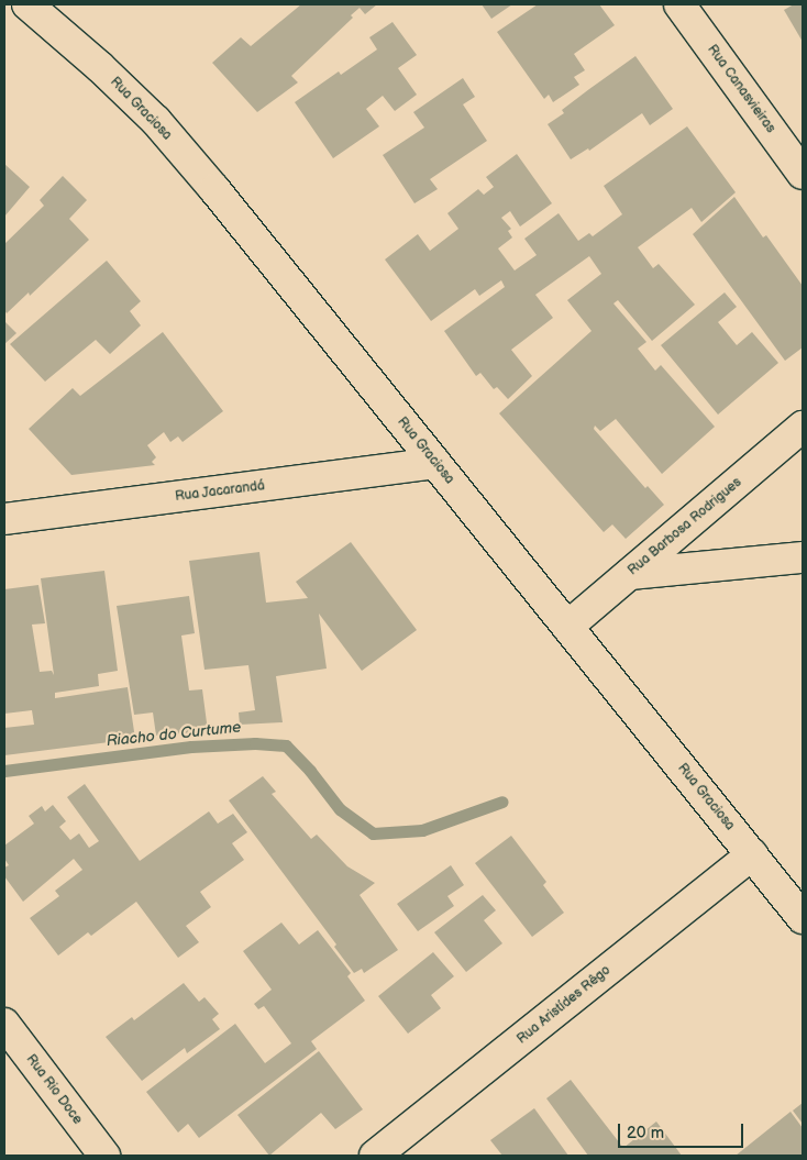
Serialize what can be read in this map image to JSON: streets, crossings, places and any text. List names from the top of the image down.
{
  "streets": {
    "street": [
      "Rua Canasvieiras",
      "Rua Graciosa",
      "Rua Jacarandá",
      "Rua Barbosa Rodrigues",
      "Rua Aristídes Rêgo",
      "Rua Rio Doce"
    ]
  },
  "crossings": [
    ["Rua Graciosa", "Rua Jacarandá"],
    ["Rua Graciosa", "Rua Barbosa Rodrigues"],
    ["Rua Graciosa", "Rua Aristídes Rêgo"]
  ],
  "water": ["Riacho do Curtume"],
  "scale_bar": "20 m"
}
